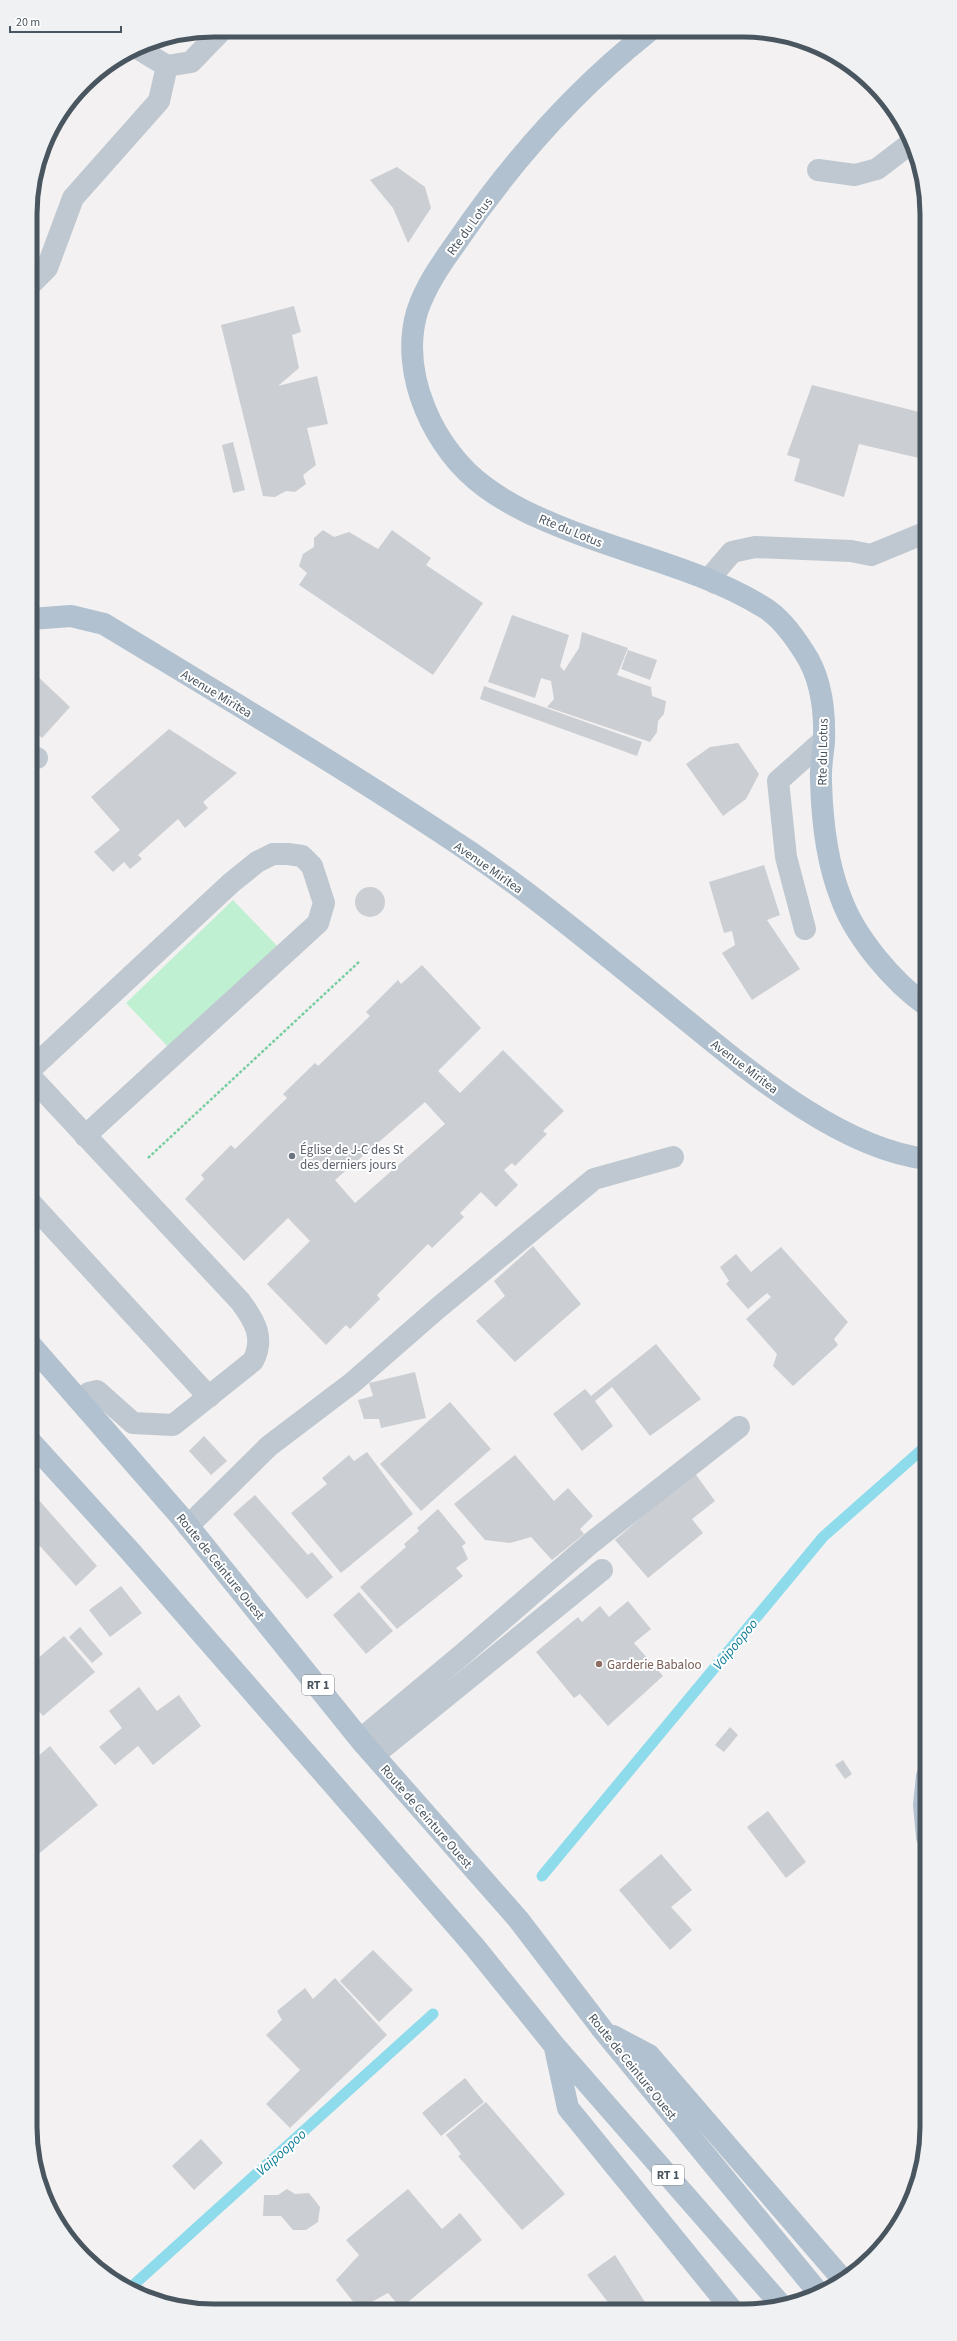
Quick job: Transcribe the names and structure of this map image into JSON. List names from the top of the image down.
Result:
{
  "streets": {
    "main road": [
      "Rte du Lotus",
      "Avenue Miritea",
      "Route de Ceinture Ouest",
      "RT 1"
    ]
  },
  "water": ["Vaipoopoo"],
  "places": ["Église de J-C des St des derniers jours", "Garderie Babaloo"],
  "scale_bar": "20 m"
}
